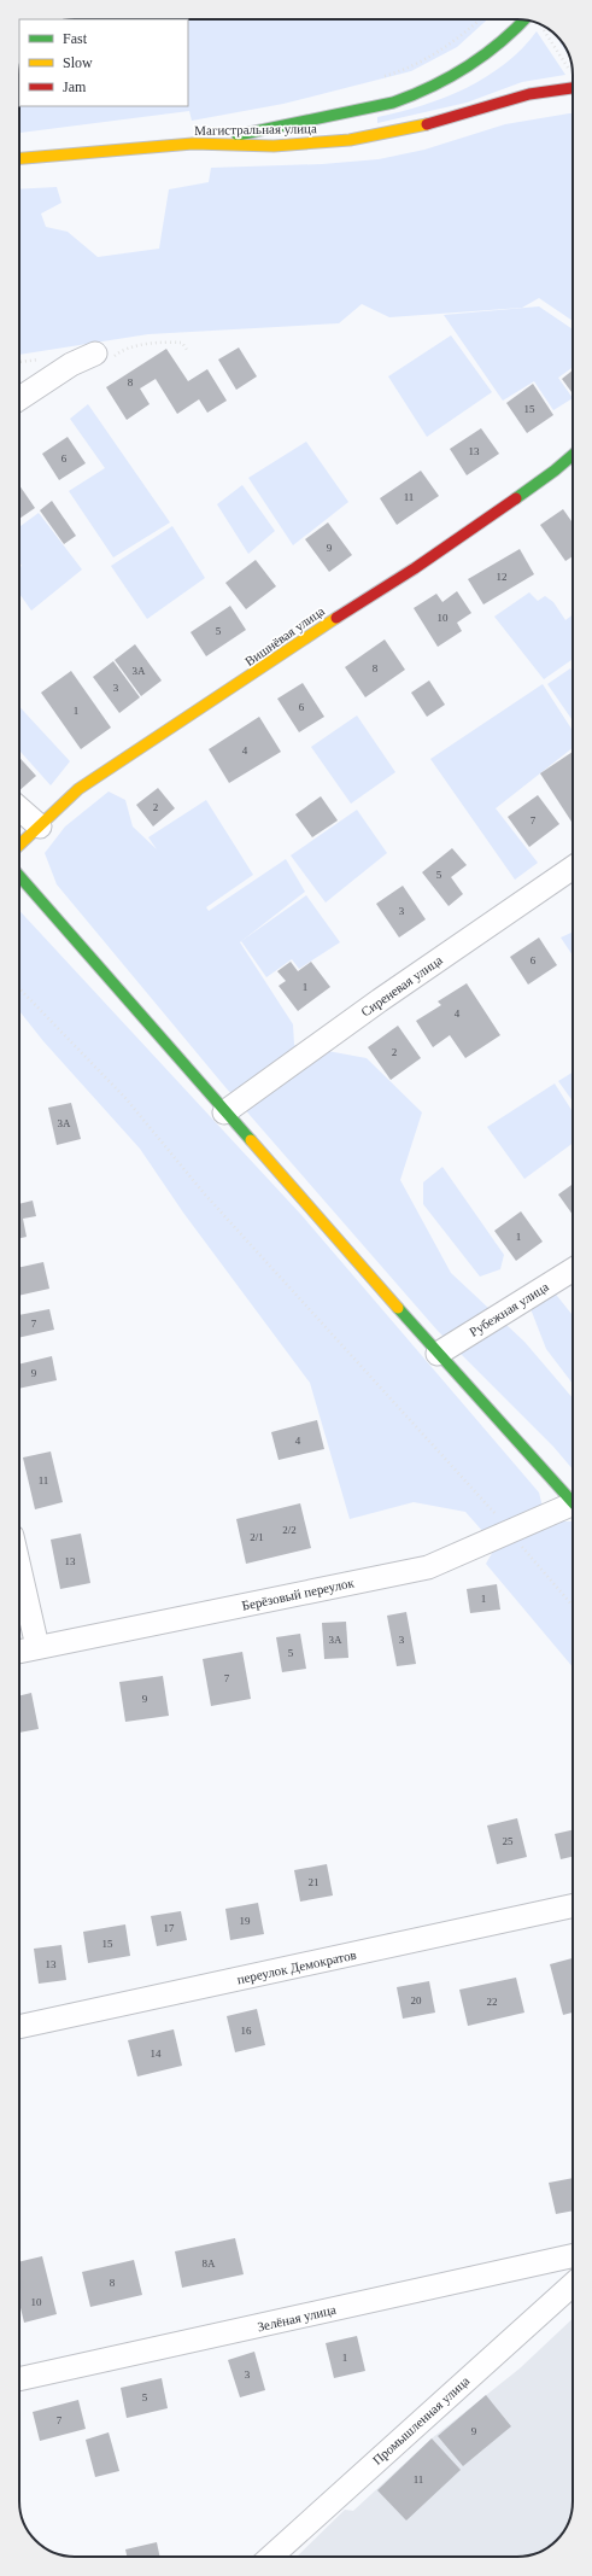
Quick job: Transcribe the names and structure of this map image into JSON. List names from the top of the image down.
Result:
{
  "streets": {
    "street": [
      "Магистральная улица",
      "Вишнёвая улица",
      "Сиреневая улица",
      "Рубежная улица",
      "Берёзовый переулок",
      "переулок Демократов",
      "Зелёная улица",
      "Промышленная улица"
    ]
  },
  "house_numbers": [
    "8",
    "15",
    "13",
    "6",
    "11",
    "9",
    "12",
    "10",
    "5",
    "8",
    "3А",
    "3",
    "6",
    "1",
    "4",
    "2",
    "7",
    "5",
    "3",
    "6",
    "1",
    "4",
    "2",
    "3А",
    "1",
    "7",
    "9",
    "4",
    "11",
    "2/2",
    "2/1",
    "13",
    "1",
    "3А",
    "3",
    "5",
    "7",
    "9",
    "25",
    "21",
    "19",
    "17",
    "15",
    "13",
    "20",
    "22",
    "16",
    "14",
    "8А",
    "8",
    "10",
    "1",
    "3",
    "5",
    "7",
    "9",
    "11"
  ],
  "legend": ["Fast", "Slow", "Jam"]
}
